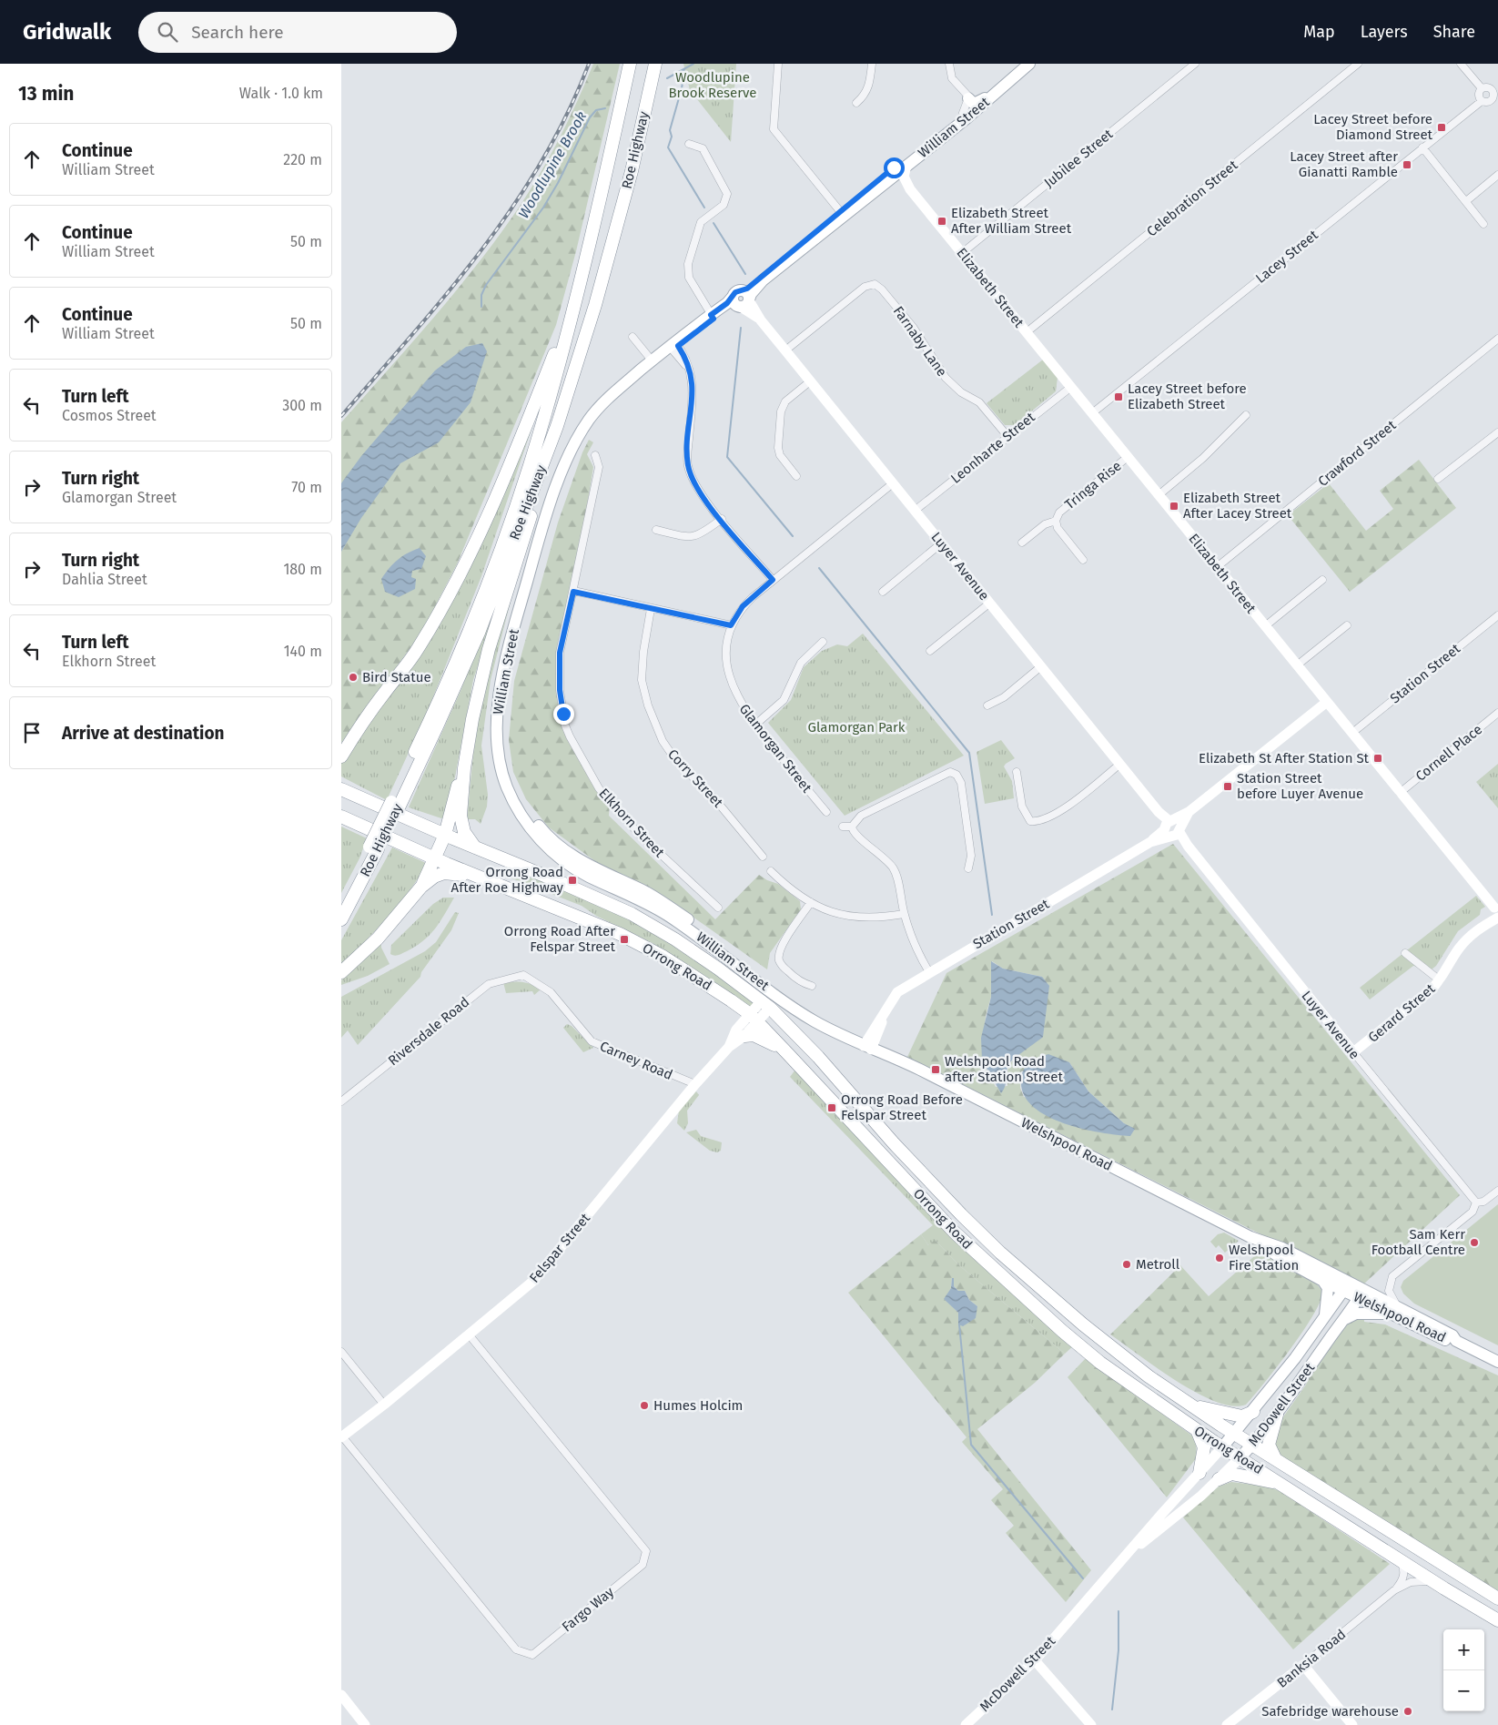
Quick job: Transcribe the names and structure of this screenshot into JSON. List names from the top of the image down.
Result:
{
  "streets": {
    "highway": ["Roe Highway", "Orrong Road"],
    "main road": ["William Street", "Welshpool Road", "McDowell Street"],
    "street": [
      "Jubilee Street",
      "Celebration Street",
      "Lacey Street",
      "Elizabeth Street",
      "Farnaby Lane",
      "Leonharte Street",
      "Crawford Street",
      "Tringa Rise",
      "Luyer Avenue",
      "Station Street",
      "Glamorgan Street",
      "Cornell Place",
      "Corry Street",
      "Elkhorn Street",
      "Gerard Street",
      "Riversdale Road",
      "Carney Road",
      "Felspar Street",
      "Fargo Way",
      "Banksia Road"
    ]
  },
  "crossings": [
    ["William Street", "Elizabeth Street"],
    ["William Street", "Luyer Avenue"],
    ["William Street", "Station Street"],
    ["William Street", "Welshpool Road"],
    ["Roe Highway", "Orrong Road"],
    ["Jubilee Street", "Elizabeth Street"],
    ["Celebration Street", "Elizabeth Street"],
    ["Lacey Street", "Elizabeth Street"],
    ["Elizabeth Street", "Leonharte Street"],
    ["Elizabeth Street", "Crawford Street"],
    ["Elizabeth Street", "Tringa Rise"],
    ["Elizabeth Street", "Station Street"],
    ["Elizabeth Street", "Cornell Place"],
    ["Elizabeth Street", "Gerard Street"],
    ["Farnaby Lane", "Leonharte Street"],
    ["Farnaby Lane", "Luyer Avenue"],
    ["Leonharte Street", "Luyer Avenue"],
    ["Luyer Avenue", "Station Street"],
    ["Luyer Avenue", "Glamorgan Street"],
    ["Luyer Avenue", "Gerard Street"],
    ["Station Street", "Welshpool Road"],
    ["Orrong Road", "Felspar Street"],
    ["Orrong Road", "McDowell Street"],
    ["Orrong Road", "Banksia Road"],
    ["Riversdale Road", "Carney Road"],
    ["Carney Road", "Felspar Street"],
    ["Welshpool Road", "McDowell Street"],
    ["Felspar Street", "Fargo Way"]
  ],
  "water": ["Woodlupine Brook"],
  "parks": ["Woodlupine Brook Reserve", "Glamorgan Park"],
  "places": {
    "transit": [
      "Lacey Street before Diamond Street",
      "Lacey Street after Gianatti Ramble",
      "Elizabeth Street After William Street",
      "Lacey Street before Elizabeth Street",
      "Elizabeth Street After Lacey Street",
      "Elizabeth St After Station St",
      "Station Street before Luyer Avenue",
      "Orrong Road After Roe Highway",
      "Orrong Road After Felspar Street",
      "Welshpool Road after Station Street",
      "Orrong Road Before Felspar Street"
    ],
    "other": [
      "Bird Statue",
      "Sam Kerr Football Centre",
      "Welshpool Fire Station",
      "Metroll",
      "Humes Holcim",
      "Safebridge warehouse"
    ]
  },
  "page": {
    "header": "Gridwalk",
    "search": "Search here",
    "nav": ["Map", "Layers", "Share"],
    "heading": ["13 min", "Walk · 1.0 km"],
    "list": [
      ["Continue", "William Street", "220 m"],
      ["Continue", "William Street", "50 m"],
      ["Continue", "William Street", "50 m"],
      ["Turn left", "Cosmos Street", "300 m"],
      ["Turn right", "Glamorgan Street", "70 m"],
      ["Turn right", "Dahlia Street", "180 m"],
      ["Turn left", "Elkhorn Street", "140 m"],
      "Arrive at destination"
    ],
    "map_buttons": ["+", "−"]
  }
}
